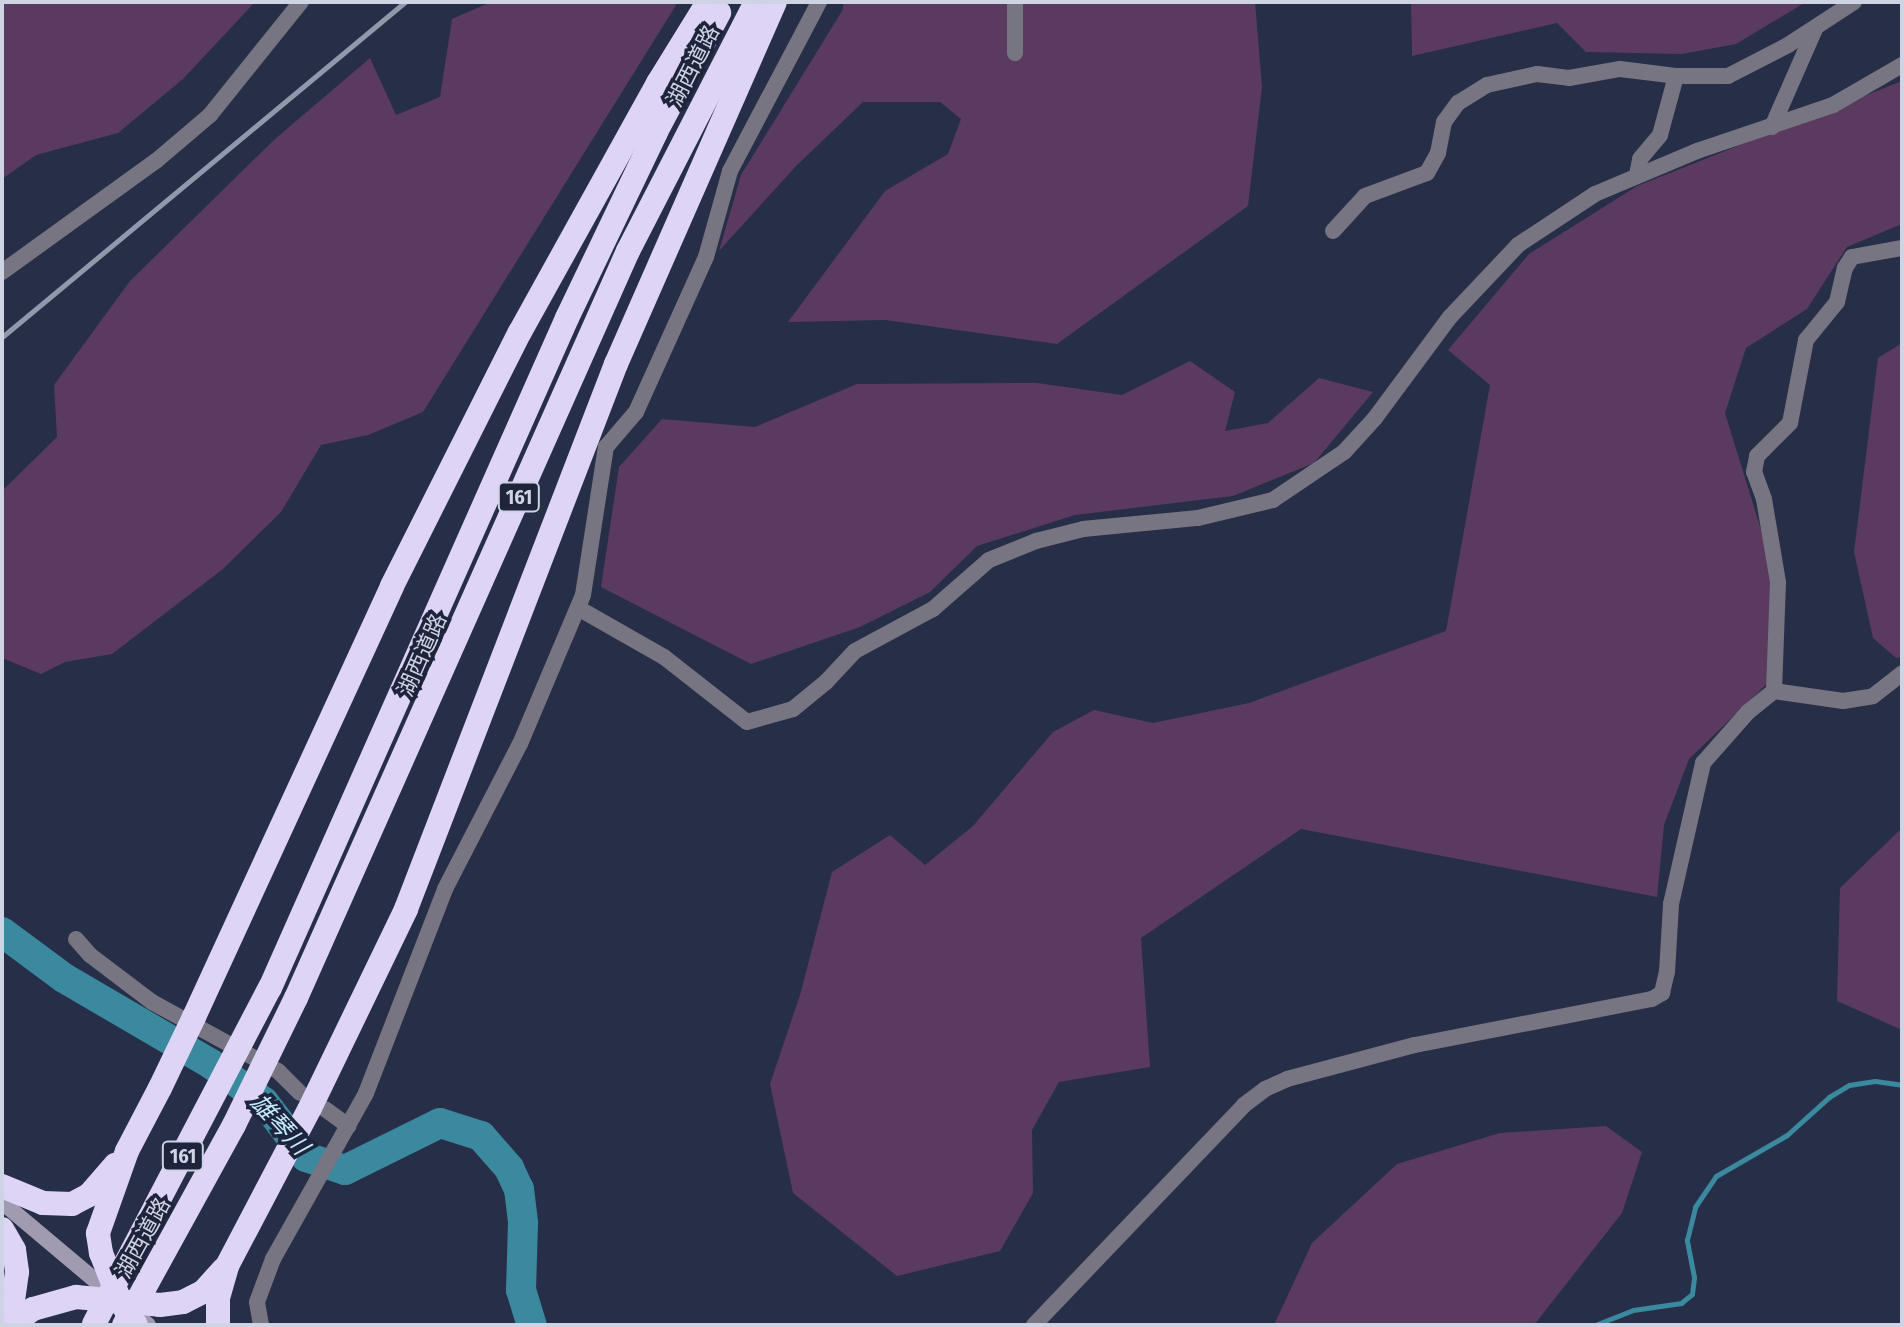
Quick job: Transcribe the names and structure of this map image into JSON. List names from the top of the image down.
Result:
{
  "streets": {
    "highway": ["湖西道路", "161"]
  },
  "water": ["雄琴川"]
}
